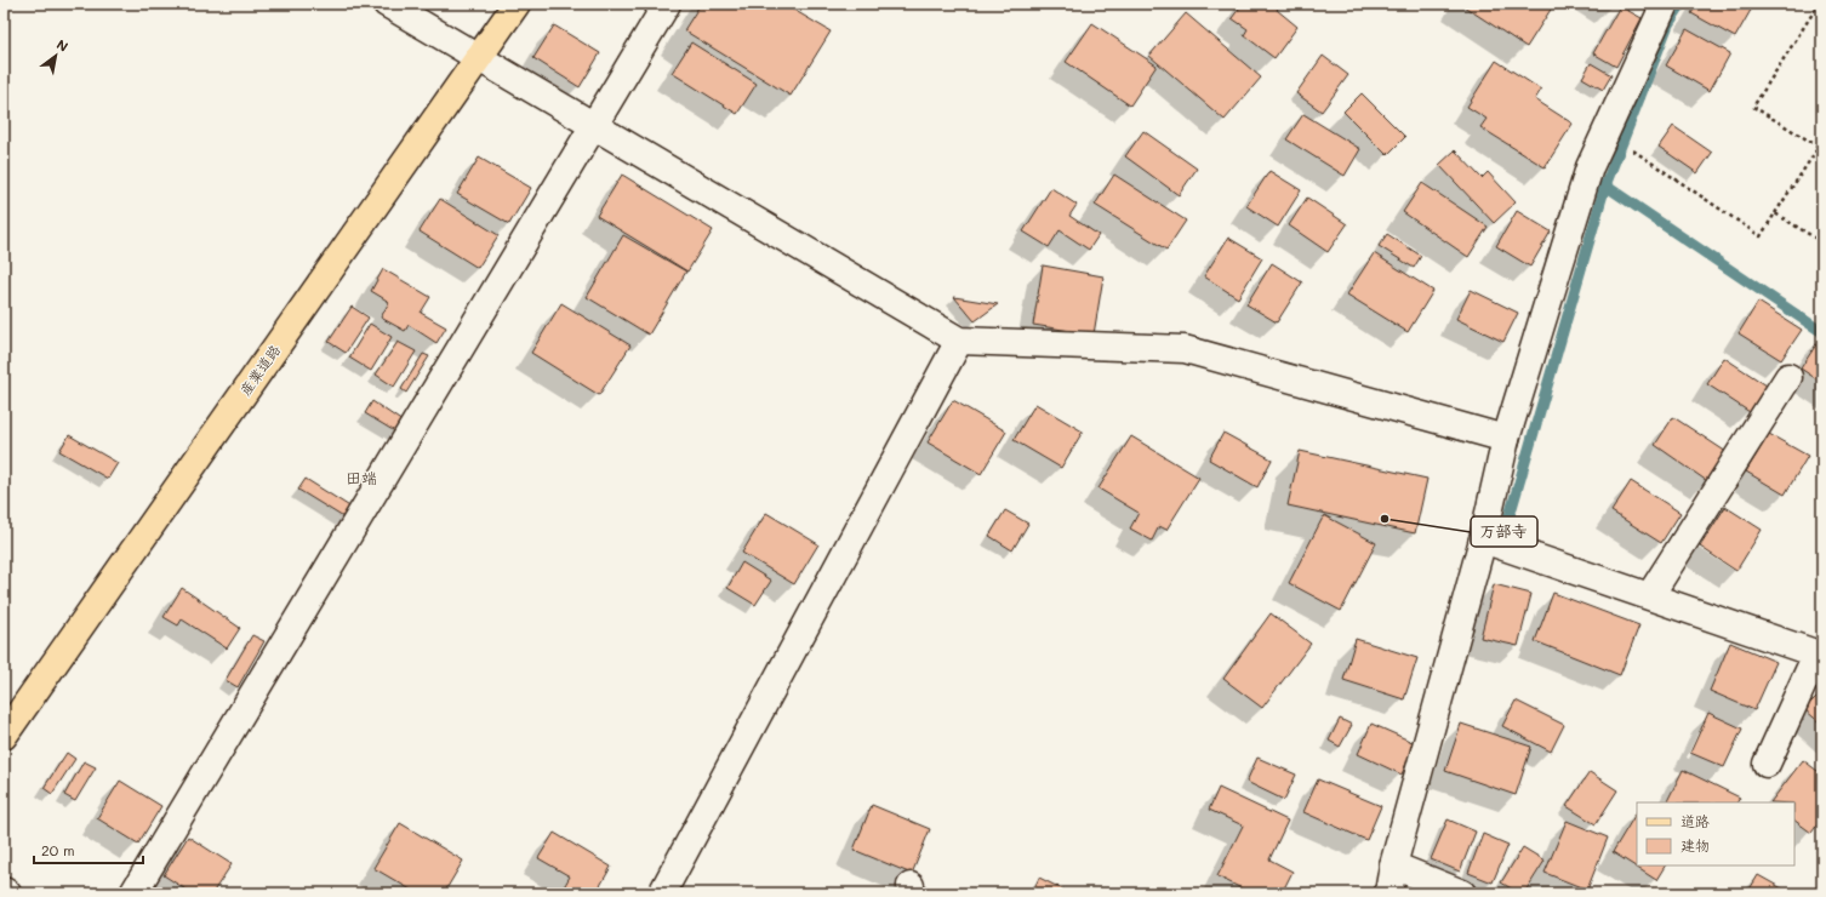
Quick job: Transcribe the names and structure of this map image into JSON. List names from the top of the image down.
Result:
{
  "streets": {
    "main road": ["産業道路"]
  },
  "districts": ["田端"],
  "places": ["万部寺"],
  "legend": ["道路", "建物"],
  "scale_bar": "20 m",
  "north": "top right"
}
